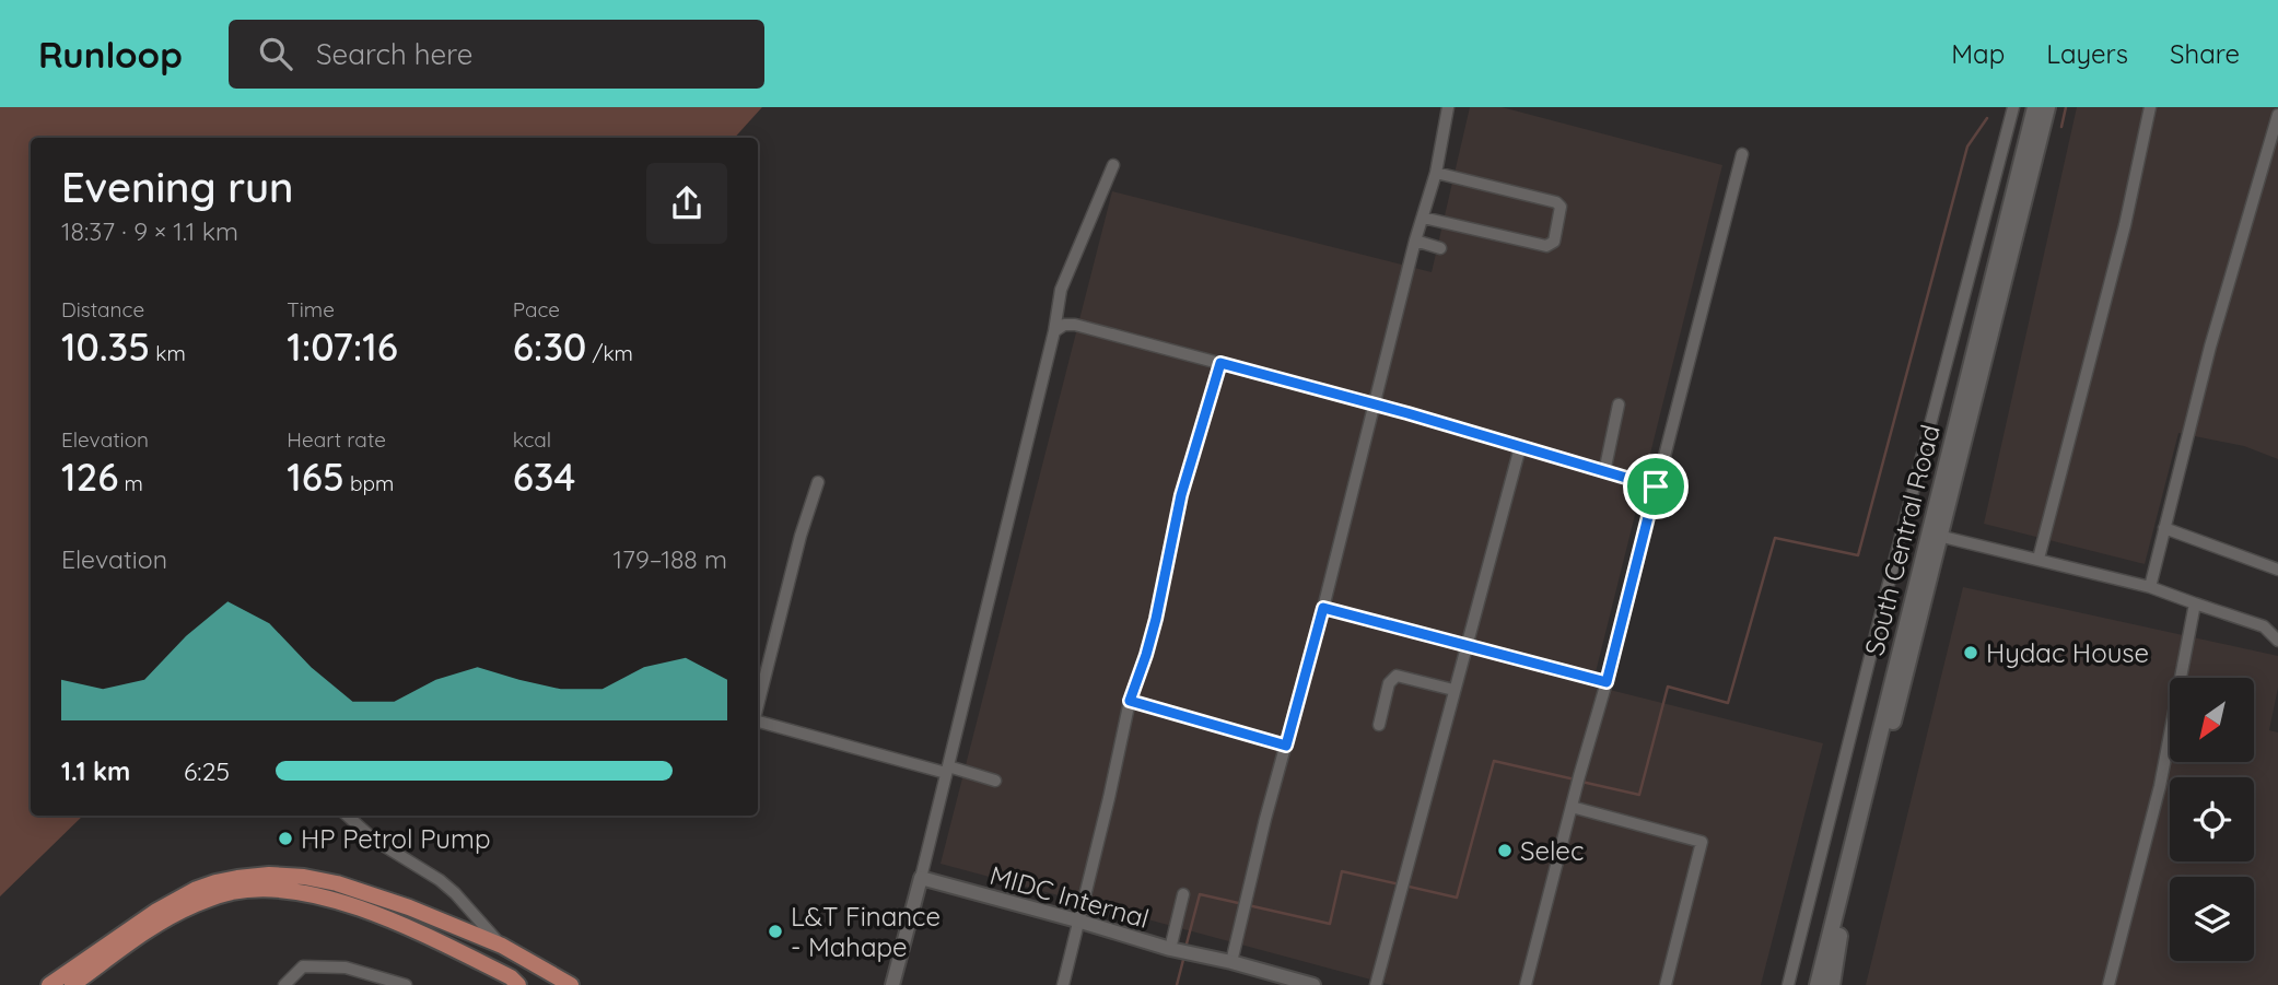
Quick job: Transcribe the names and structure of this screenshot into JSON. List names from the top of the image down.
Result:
{
  "streets": {
    "main road": ["South Central Road"],
    "street": ["MIDC Internal"]
  },
  "places": [
    "Hydac House",
    "HP Petrol Pump",
    "Selec",
    "L&T Finance - Mahape"
  ],
  "north": "bottom left",
  "page": {
    "header": "Runloop",
    "search": "Search here",
    "nav": ["Map", "Layers", "Share"],
    "heading": ["Evening run", "18:37 · 9 × 1.1 km"],
    "stats": [
      ["Distance", "10.35 km"],
      ["Time", "1:07:16"],
      ["Pace", "6:30 /km"],
      ["Elevation", "126 m"],
      ["Heart rate", "165 bpm"],
      ["kcal", "634"]
    ],
    "chart": ["Elevation", "179–188 m"],
    "list": [
      {
        "name": "1.1 km",
        "note": "6:25"
      }
    ]
  }
}
